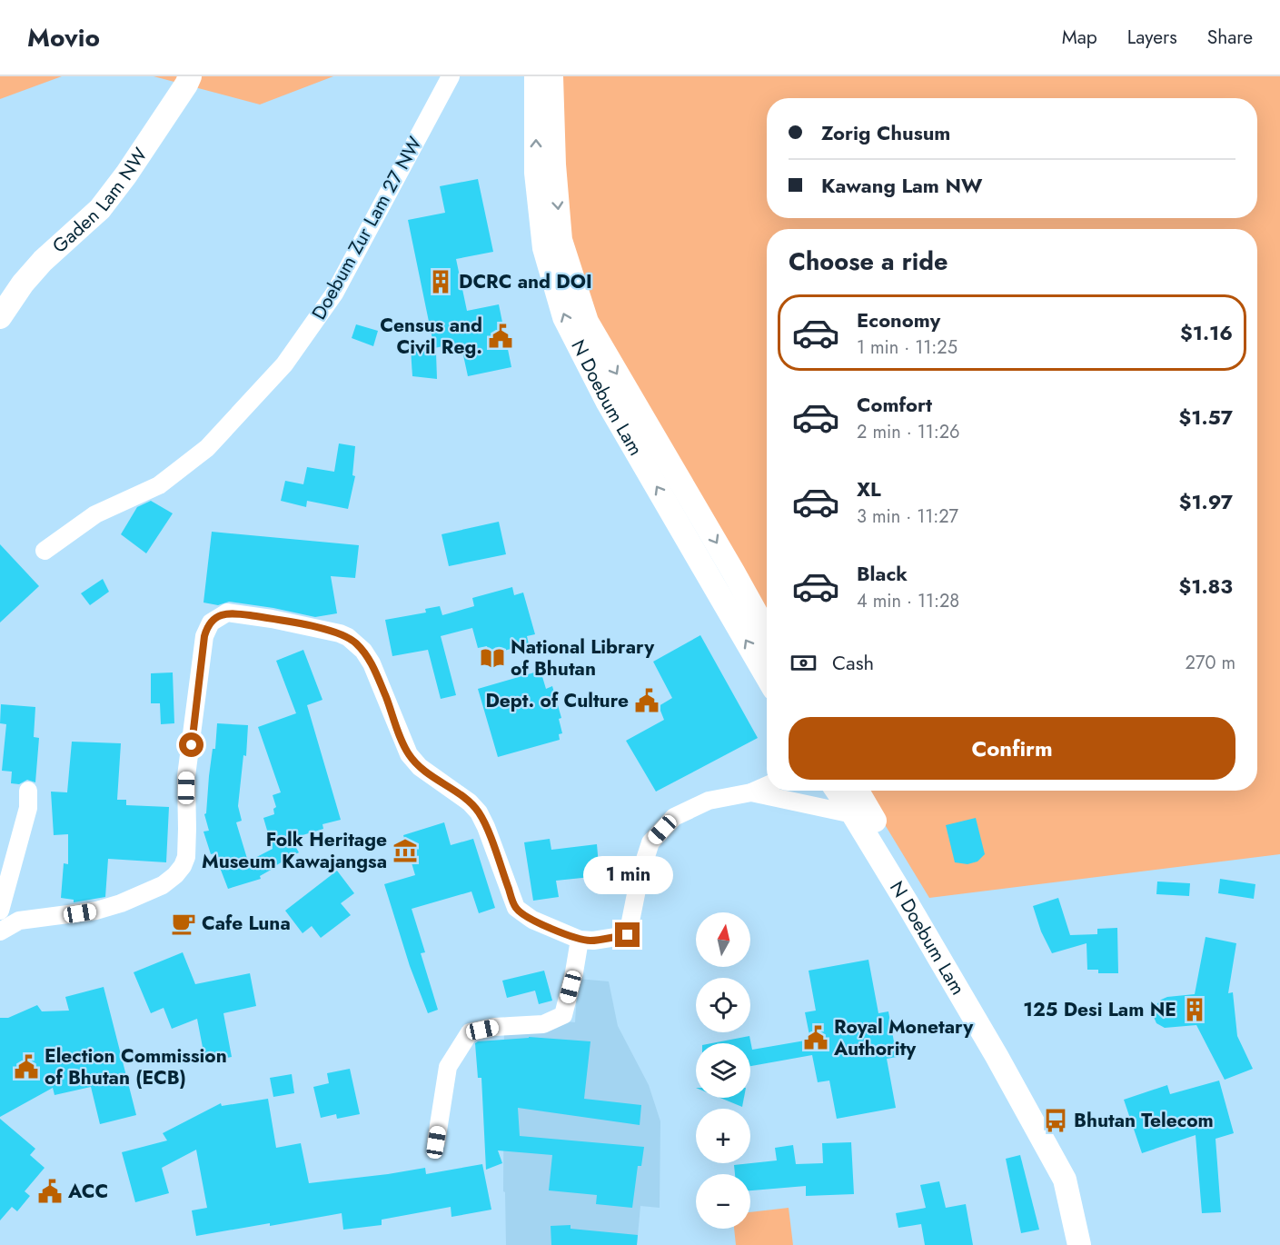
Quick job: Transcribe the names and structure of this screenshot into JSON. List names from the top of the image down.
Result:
{
  "streets": {
    "main road": ["Gaden Lam NW", "N Doebum Lam"],
    "street": ["Doebum Zur Lam 27 NW"]
  },
  "places": {
    "building": ["DCRC and DOI", "125 Desi Lam NE"],
    "public building": [
      "Census and Civil Reg.",
      "Dept. of Culture",
      "Royal Monetary Authority",
      "Election Commission of Bhutan (ECB)",
      "ACC"
    ],
    "library": ["National Library of Bhutan"],
    "museum": ["Folk Heritage Museum Kawajangsa"],
    "cafe": ["Cafe Luna"],
    "bus stop": ["Bhutan Telecom"]
  },
  "north": "top",
  "page": {
    "header": "Movio",
    "nav": ["Map", "Layers", "Share"],
    "banner": ["Zorig Chusum", "Kawang Lam NW"],
    "heading": "Choose a ride",
    "list": [
      {
        "name": "Economy",
        "note": "1 min · 11:25",
        "value": "$1.16"
      },
      {
        "name": "Comfort",
        "note": "2 min · 11:26",
        "value": "$1.57"
      },
      {
        "name": "XL",
        "note": "3 min · 11:27",
        "value": "$1.97"
      },
      {
        "name": "Black",
        "note": "4 min · 11:28",
        "value": "$1.83"
      }
    ],
    "pay": ["Cash", "270 m"],
    "buttons": "Confirm",
    "bubble": "1 min",
    "map_buttons": ["+", "−"]
  }
}
